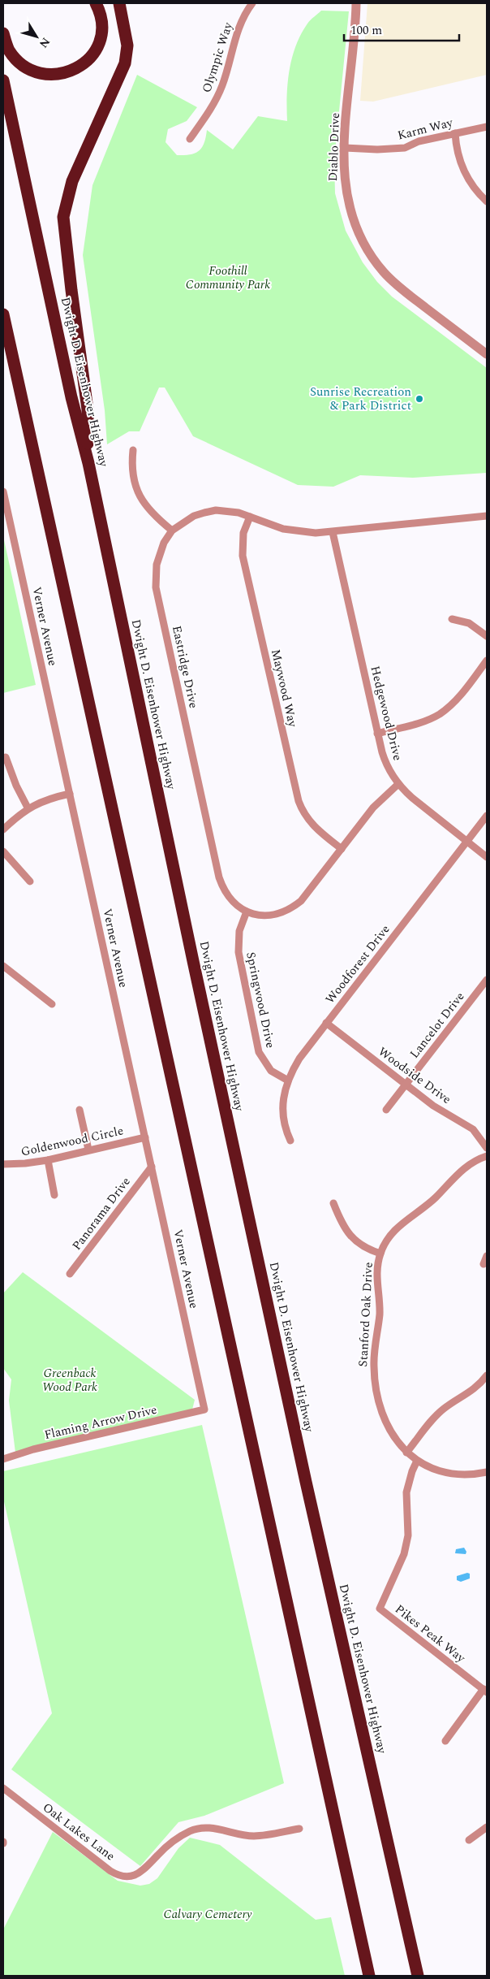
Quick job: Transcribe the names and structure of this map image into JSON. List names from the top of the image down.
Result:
{
  "streets": {
    "highway": ["Dwight D. Eisenhower Highway"],
    "street": [
      "Olympic Way",
      "Karm Way",
      "Diablo Drive",
      "Verner Avenue",
      "Eastridge Drive",
      "Maywood Way",
      "Hedgewood Drive",
      "Woodforest Drive",
      "Springwood Drive",
      "Lancelot Drive",
      "Woodside Drive",
      "Goldenwood Circle",
      "Panorama Drive",
      "Stanford Oak Drive",
      "Flaming Arrow Drive",
      "Pikes Peak Way",
      "Oak Lakes Lane"
    ]
  },
  "crossings": [
    ["Karm Way", "Diablo Drive"],
    ["Verner Avenue", "Goldenwood Circle"],
    ["Verner Avenue", "Panorama Drive"],
    ["Verner Avenue", "Flaming Arrow Drive"],
    ["Eastridge Drive", "Maywood Way"],
    ["Eastridge Drive", "Hedgewood Drive"],
    ["Eastridge Drive", "Springwood Drive"],
    ["Hedgewood Drive", "Woodforest Drive"],
    ["Woodforest Drive", "Springwood Drive"],
    ["Woodforest Drive", "Woodside Drive"],
    ["Lancelot Drive", "Woodside Drive"],
    ["Stanford Oak Drive", "Pikes Peak Way"]
  ],
  "parks": ["Foothill Community Park", "Greenback Wood Park", "Calvary Cemetery"],
  "places": ["Sunrise Recreation & Park District"],
  "scale_bar": "100 m",
  "north": "bottom right"
}
